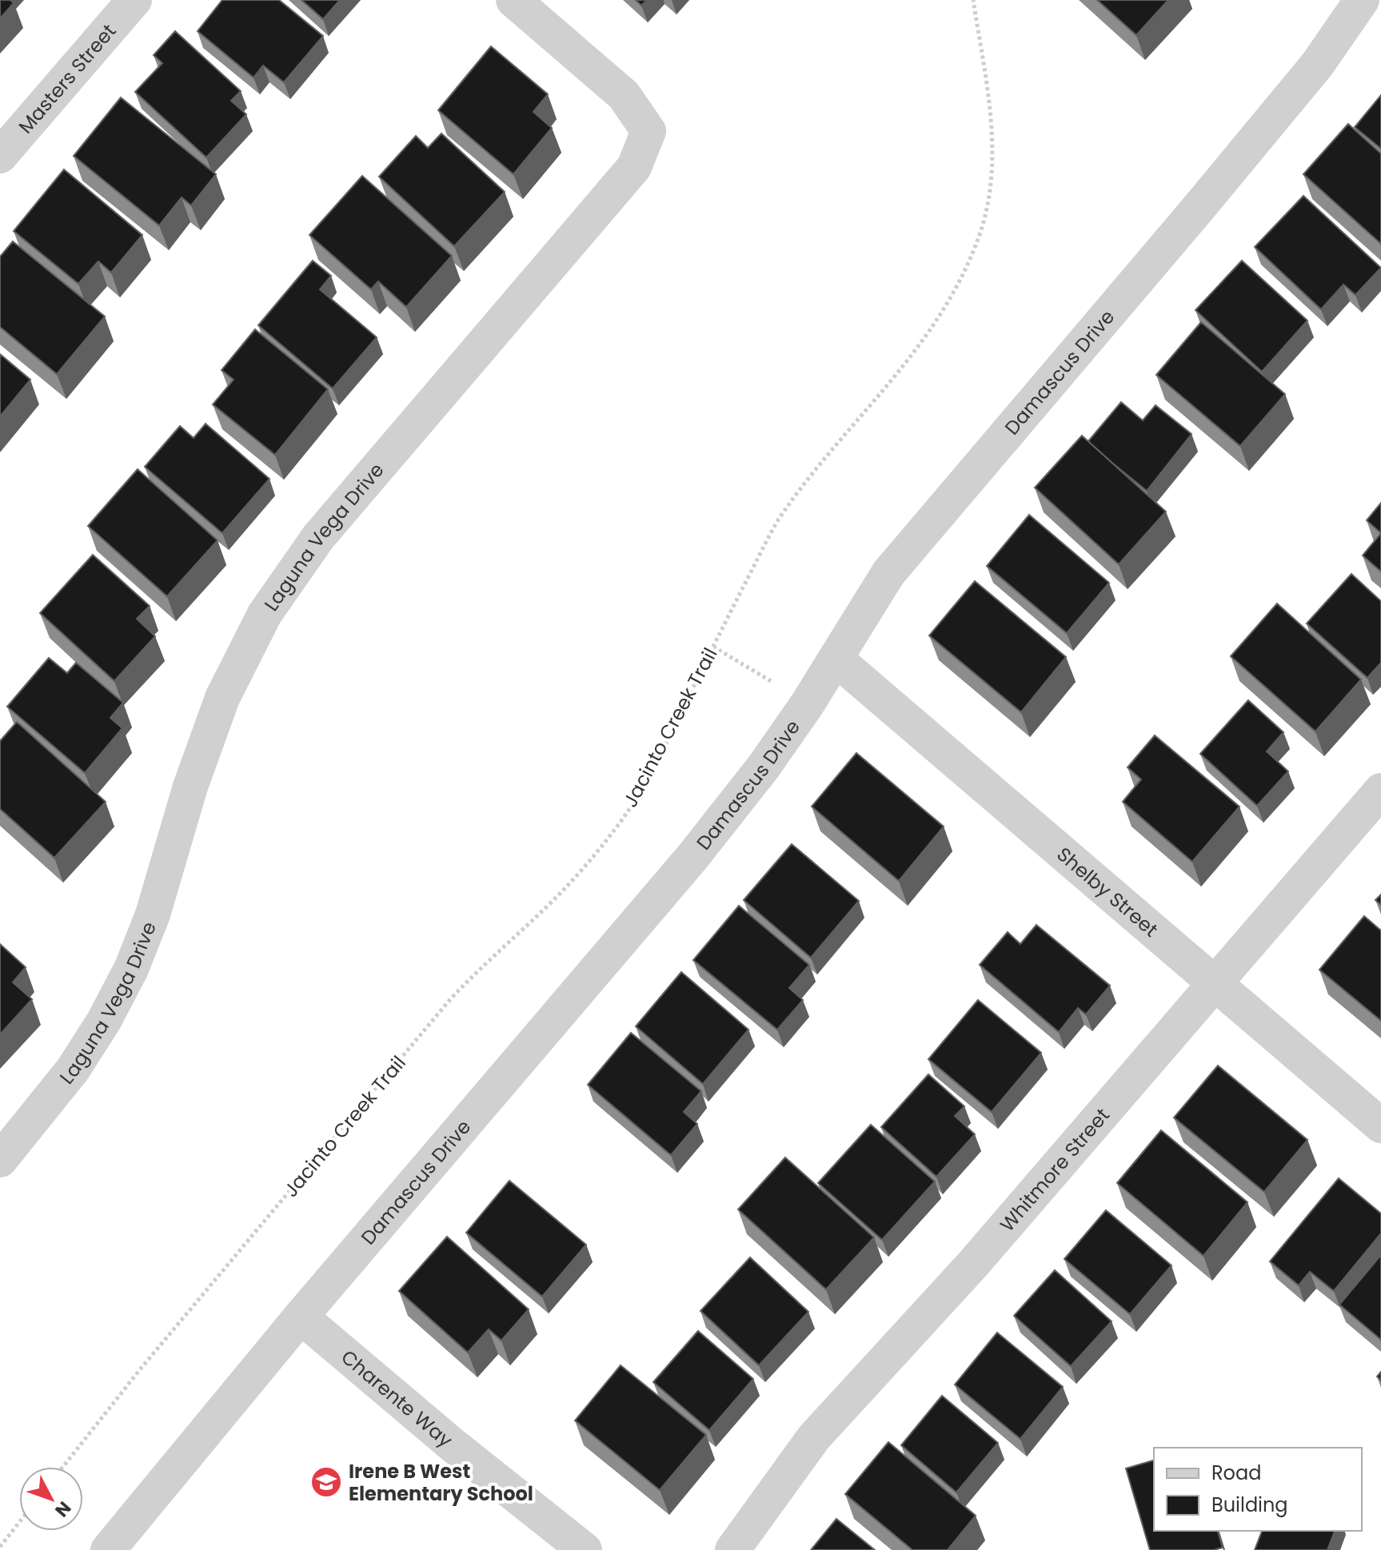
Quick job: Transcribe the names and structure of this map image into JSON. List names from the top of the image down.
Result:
{
  "streets": {
    "street": [
      "Masters Street",
      "Damascus Drive",
      "Laguna Vega Drive",
      "Shelby Street",
      "Whitmore Street",
      "Charente Way"
    ],
    "path": ["Jacinto Creek Trail"]
  },
  "crossings": [
    ["Damascus Drive", "Shelby Street"],
    ["Damascus Drive", "Charente Way"],
    ["Shelby Street", "Whitmore Street"]
  ],
  "places": {
    "school or university": ["Irene B West Elementary School"]
  },
  "legend": ["Road", "Building"],
  "north": "bottom right"
}
